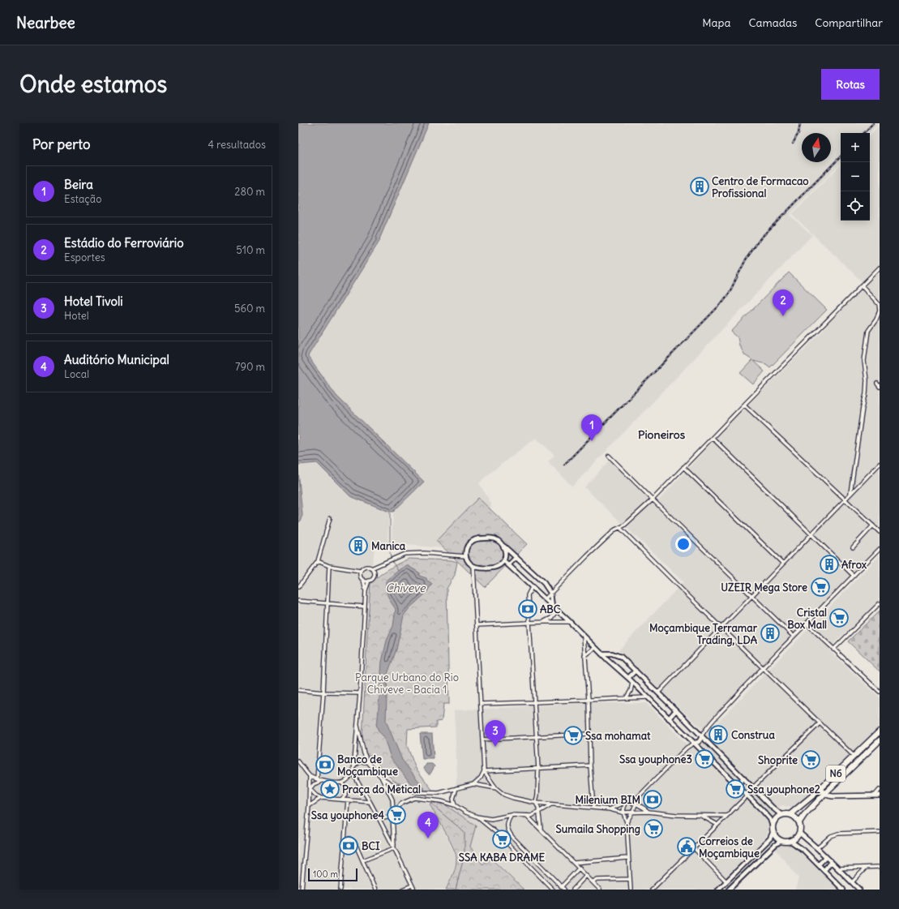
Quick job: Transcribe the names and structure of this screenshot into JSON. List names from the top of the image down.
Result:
{
  "streets": {
    "highway": ["N6"]
  },
  "districts": ["Pioneiros"],
  "water": ["Chiveve"],
  "parks": ["Parque Urbano do Rio Chiveve - Bacia 1"],
  "places": {
    "building": [
      "Centro de Formacao Profissional",
      "Manica",
      "Afrox",
      "Moçambique Terramar Trading, LDA",
      "Construa"
    ],
    "supermarket": [
      "UZEIR Mega Store",
      "Cristal Box Mall",
      "Ssa mohamat",
      "Ssa youphone3",
      "Shoprite",
      "Ssa youphone2",
      "Ssa youphone4",
      "Sumaila Shopping",
      "SSA KABA DRAME"
    ],
    "bank": [
      "ABC",
      "Banco de Moçambique",
      "Milenium BIM",
      "BCI"
    ],
    "place": ["Praça do Metical"],
    "public building": ["Correios de Moçambique"]
  },
  "scale_bar": "100 m",
  "north": "top",
  "page": {
    "header": "Nearbee",
    "nav": ["Mapa", "Camadas", "Compartilhar"],
    "buttons": "Rotas",
    "title": "Onde estamos",
    "heading": ["Por perto", "4 resultados"],
    "map_buttons": ["+", "−"],
    "list": [
      {
        "mark": "1",
        "name": "Beira",
        "note": "Estação",
        "value": "280 m"
      },
      {
        "mark": "2",
        "name": "Estádio do Ferroviário",
        "note": "Esportes",
        "value": "510 m"
      },
      {
        "mark": "3",
        "name": "Hotel Tivoli",
        "note": "Hotel",
        "value": "560 m"
      },
      {
        "mark": "4",
        "name": "Auditório Municipal",
        "note": "Local",
        "value": "790 m"
      }
    ],
    "pins": [
      "2",
      "1",
      "3",
      "4"
    ],
    "scale": "100 m"
  }
}
